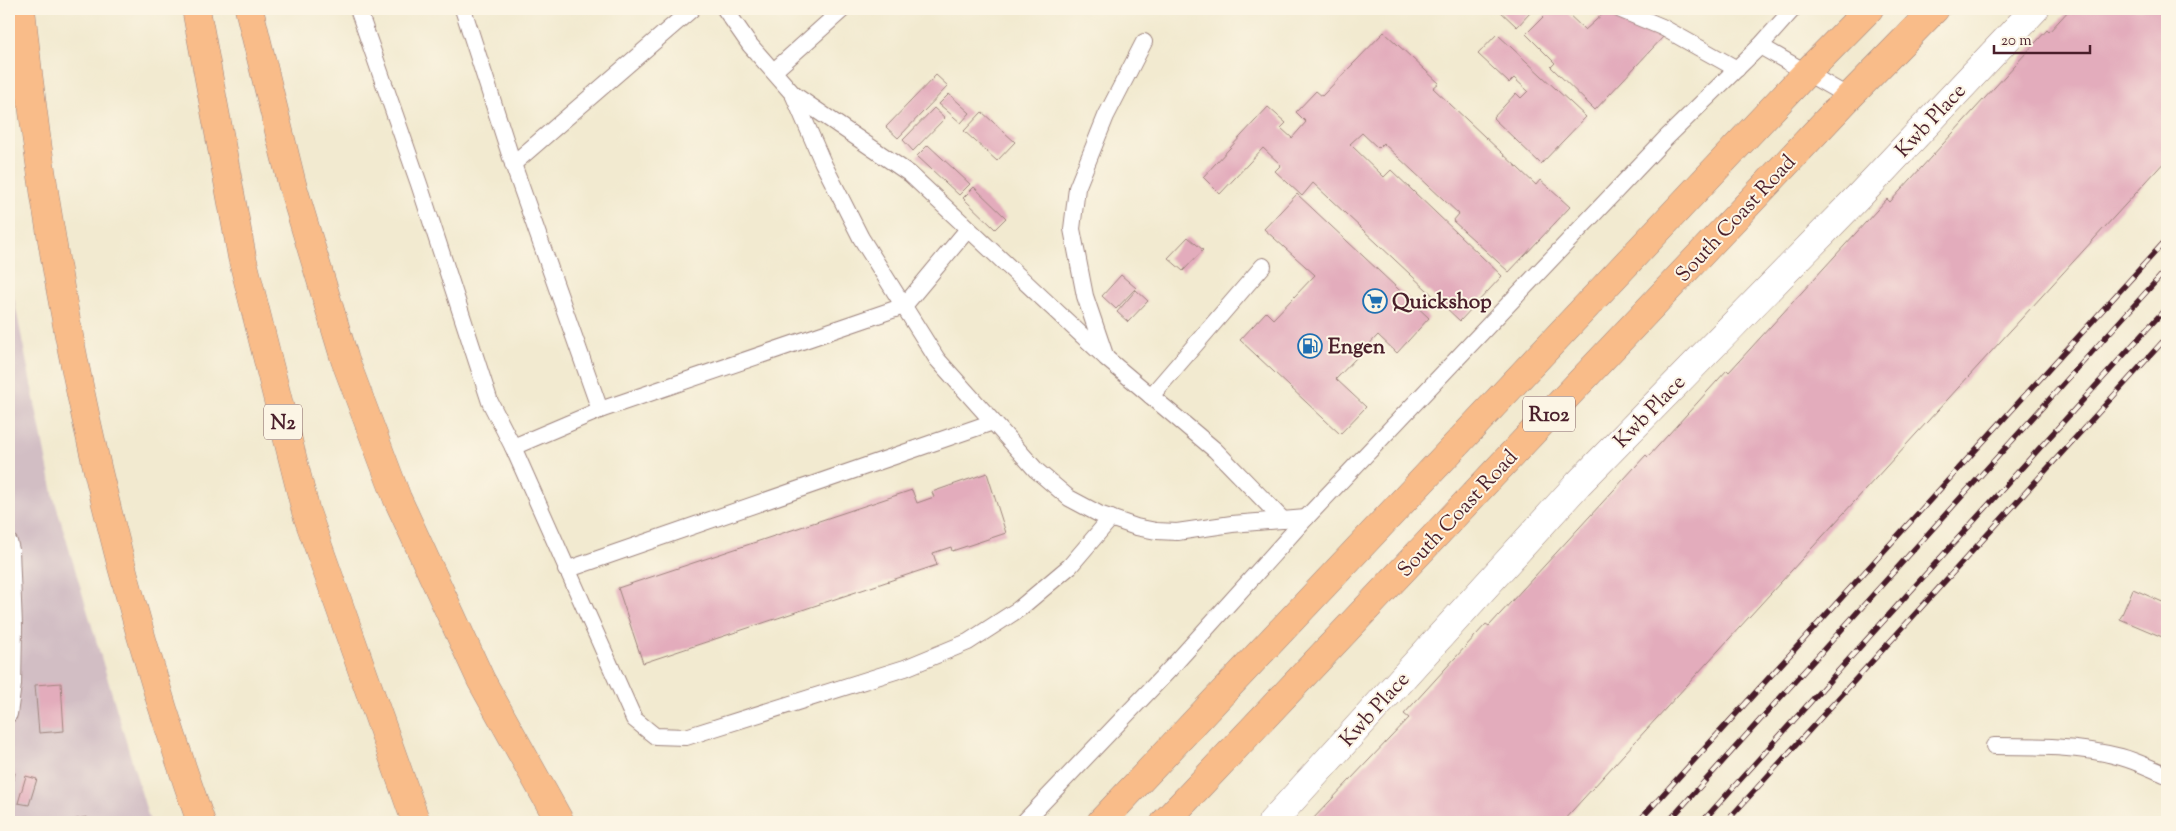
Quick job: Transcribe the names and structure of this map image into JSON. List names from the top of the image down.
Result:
{
  "streets": {
    "main road": ["South Coast Road", "R102", "N2"],
    "street": ["Kwb Place"]
  },
  "places": {
    "supermarket": ["Quickshop"],
    "fuel station": ["Engen"]
  },
  "scale_bar": "20 m"
}
